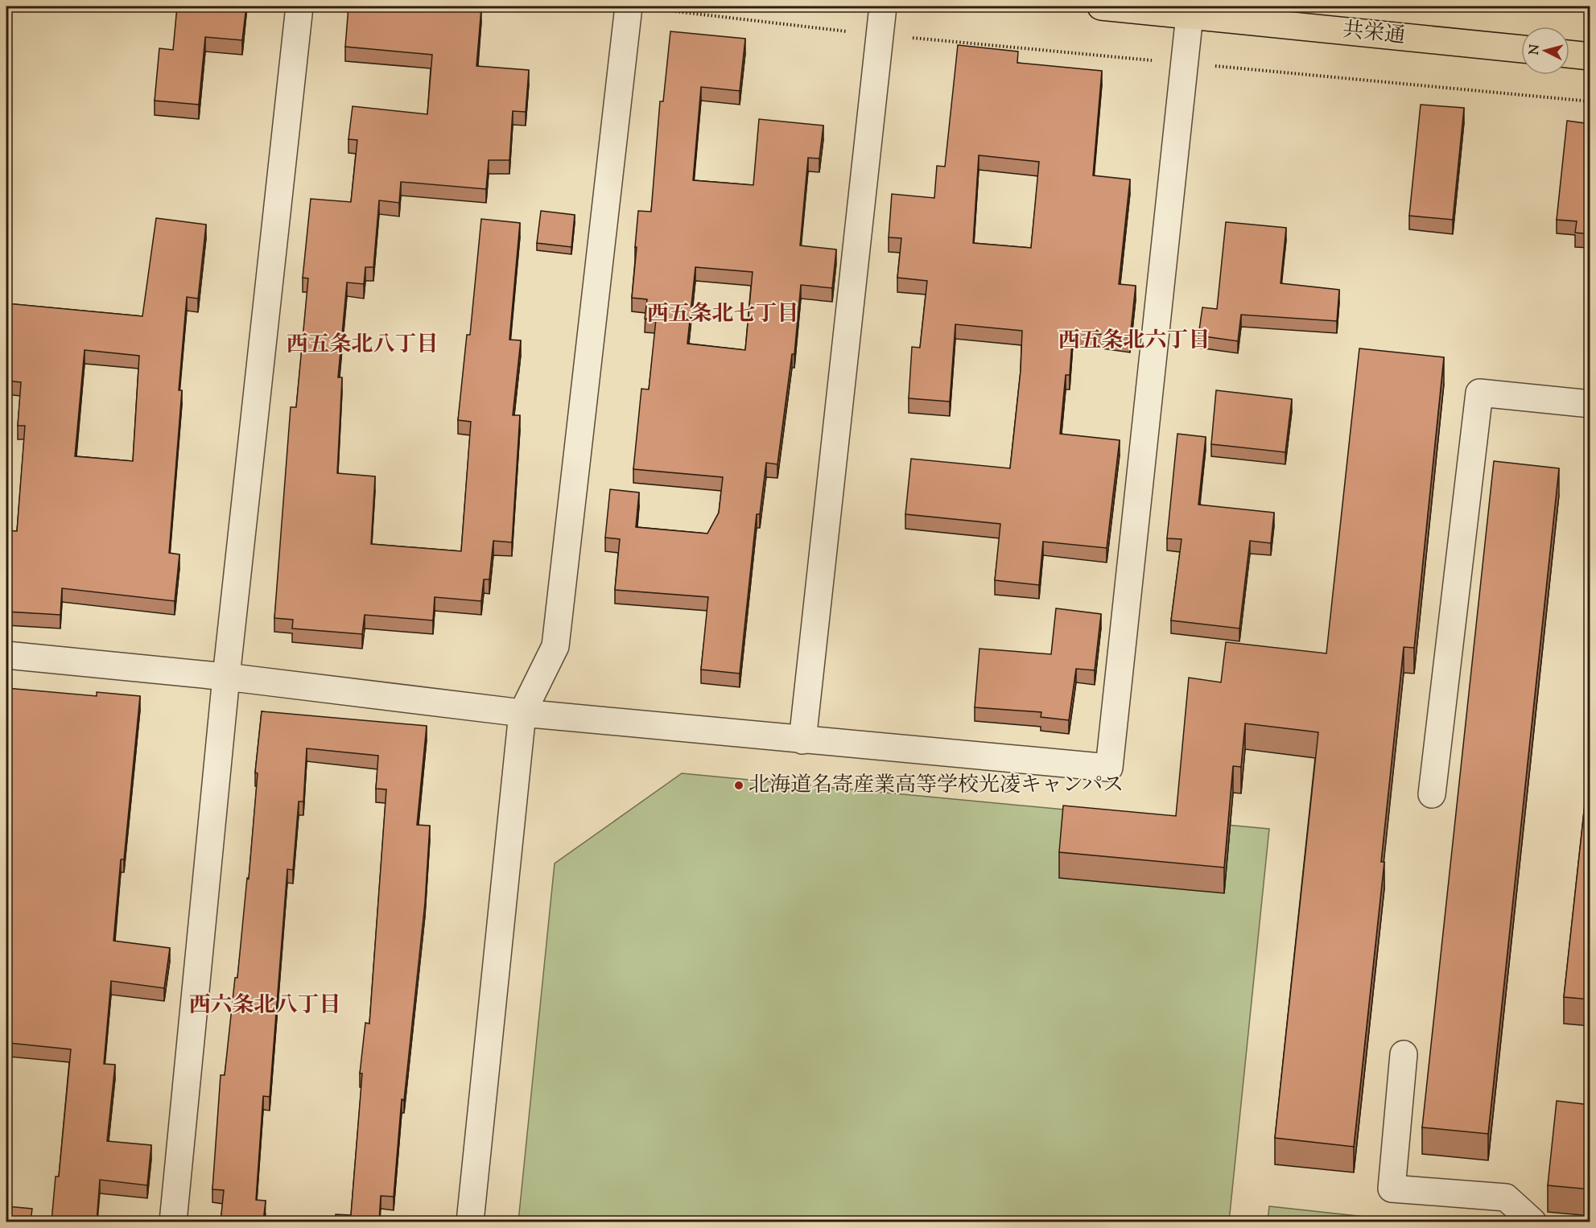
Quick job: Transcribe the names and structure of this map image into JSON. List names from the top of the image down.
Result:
{
  "streets": {
    "main road": ["共栄通"]
  },
  "districts": [
    "西五条北七丁目",
    "西五条北六丁目",
    "西五条北八丁目",
    "西六条北八丁目"
  ],
  "places": ["北海道名寄産業高等学校光凌キャンパス"],
  "north": "left"
}
